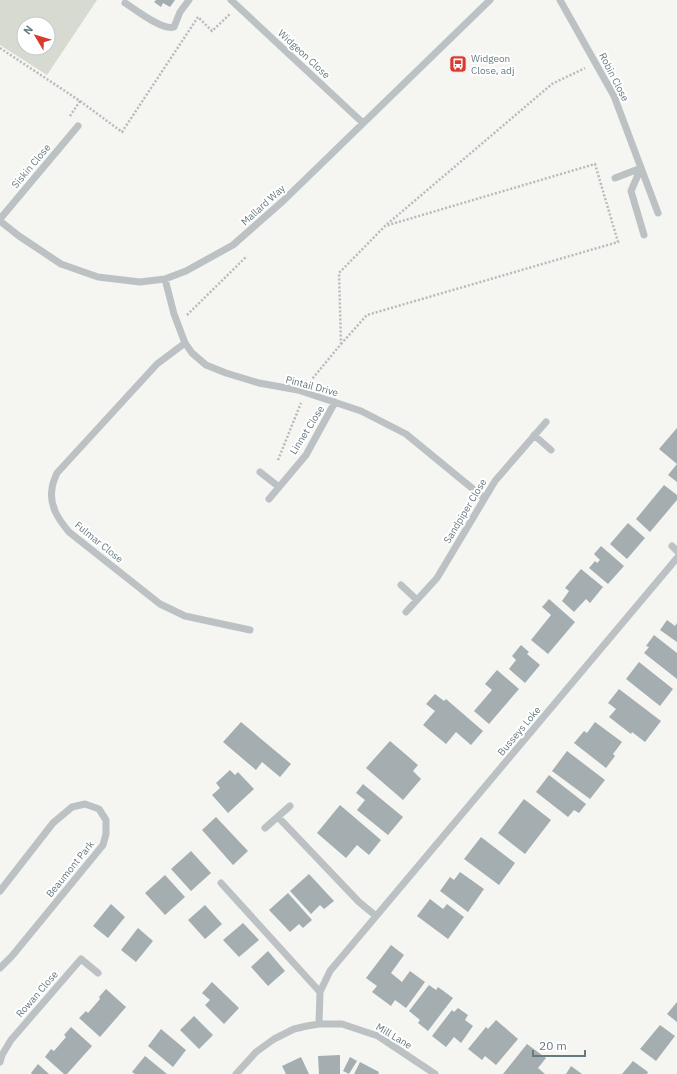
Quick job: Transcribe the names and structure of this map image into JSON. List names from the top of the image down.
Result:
{
  "streets": {
    "street": [
      "Widgeon Close",
      "Robin Close",
      "Siskin Close",
      "Mallard Way",
      "Pintail Drive",
      "Linnet Close",
      "Sandpiper Close",
      "Fulmar Close",
      "Busseys Loke",
      "Beaumont Park",
      "Rowan Close",
      "Mill Lane"
    ]
  },
  "crossings": [
    ["Widgeon Close", "Mallard Way"],
    ["Siskin Close", "Mallard Way"],
    ["Mallard Way", "Pintail Drive"],
    ["Pintail Drive", "Linnet Close"],
    ["Pintail Drive", "Sandpiper Close"],
    ["Pintail Drive", "Fulmar Close"],
    ["Busseys Loke", "Mill Lane"]
  ],
  "places": {
    "bus stop": ["Widgeon Close, adj"]
  },
  "scale_bar": "20 m",
  "north": "top left"
}
